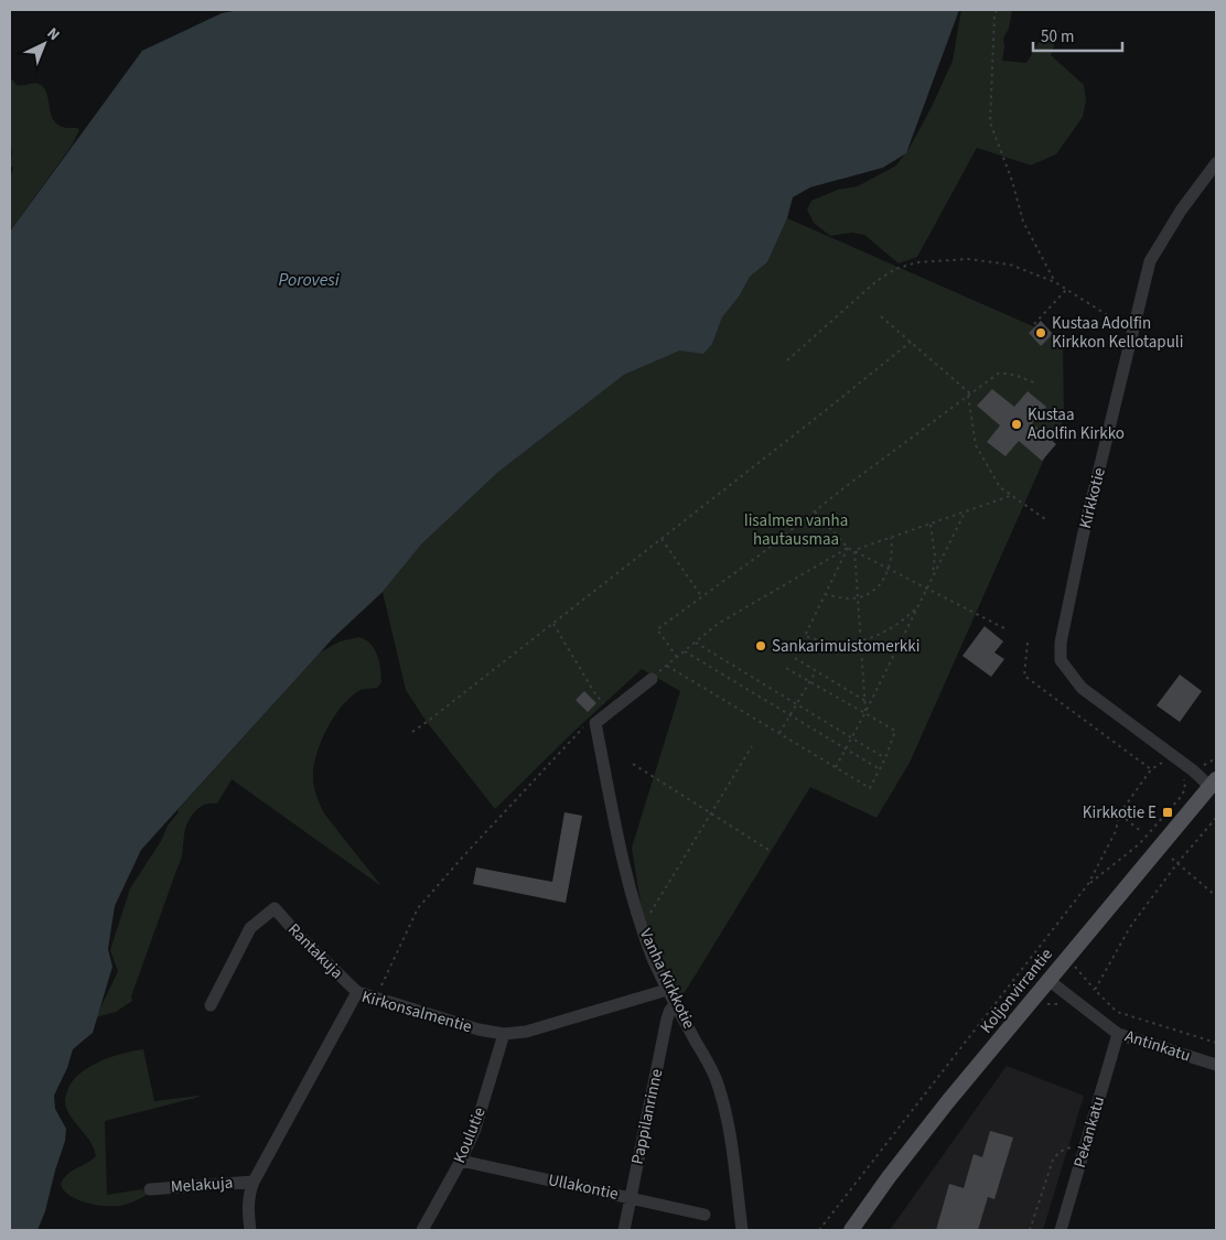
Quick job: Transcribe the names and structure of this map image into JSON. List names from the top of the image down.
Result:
{
  "streets": {
    "main road": ["Koljonvirrantie"],
    "street": [
      "Kirkkotie",
      "Rantakuja",
      "Vanha Kirkkotie",
      "Kirkonsalmentie",
      "Antinkatu",
      "Pappilanrinne",
      "Pekankatu",
      "Koulutie",
      "Melakuja",
      "Ullakontie"
    ]
  },
  "crossings": [
    ["Kirkkotie", "Koljonvirrantie"],
    ["Rantakuja", "Kirkonsalmentie"],
    ["Vanha Kirkkotie", "Kirkonsalmentie"],
    ["Vanha Kirkkotie", "Pappilanrinne"],
    ["Koljonvirrantie", "Antinkatu"],
    ["Kirkonsalmentie", "Koulutie"],
    ["Kirkonsalmentie", "Melakuja"],
    ["Antinkatu", "Pekankatu"],
    ["Pappilanrinne", "Ullakontie"],
    ["Koulutie", "Ullakontie"]
  ],
  "water": ["Porovesi"],
  "parks": ["Iisalmen vanha hautausmaa"],
  "places": {
    "other": ["Kustaa Adolfin Kirkkon Kellotapuli", "Kustaa Adolfin Kirkko", "Sankarimuistomerkki"],
    "transit": ["Kirkkotie E"]
  },
  "scale_bar": "50 m",
  "north": "top right"
}
